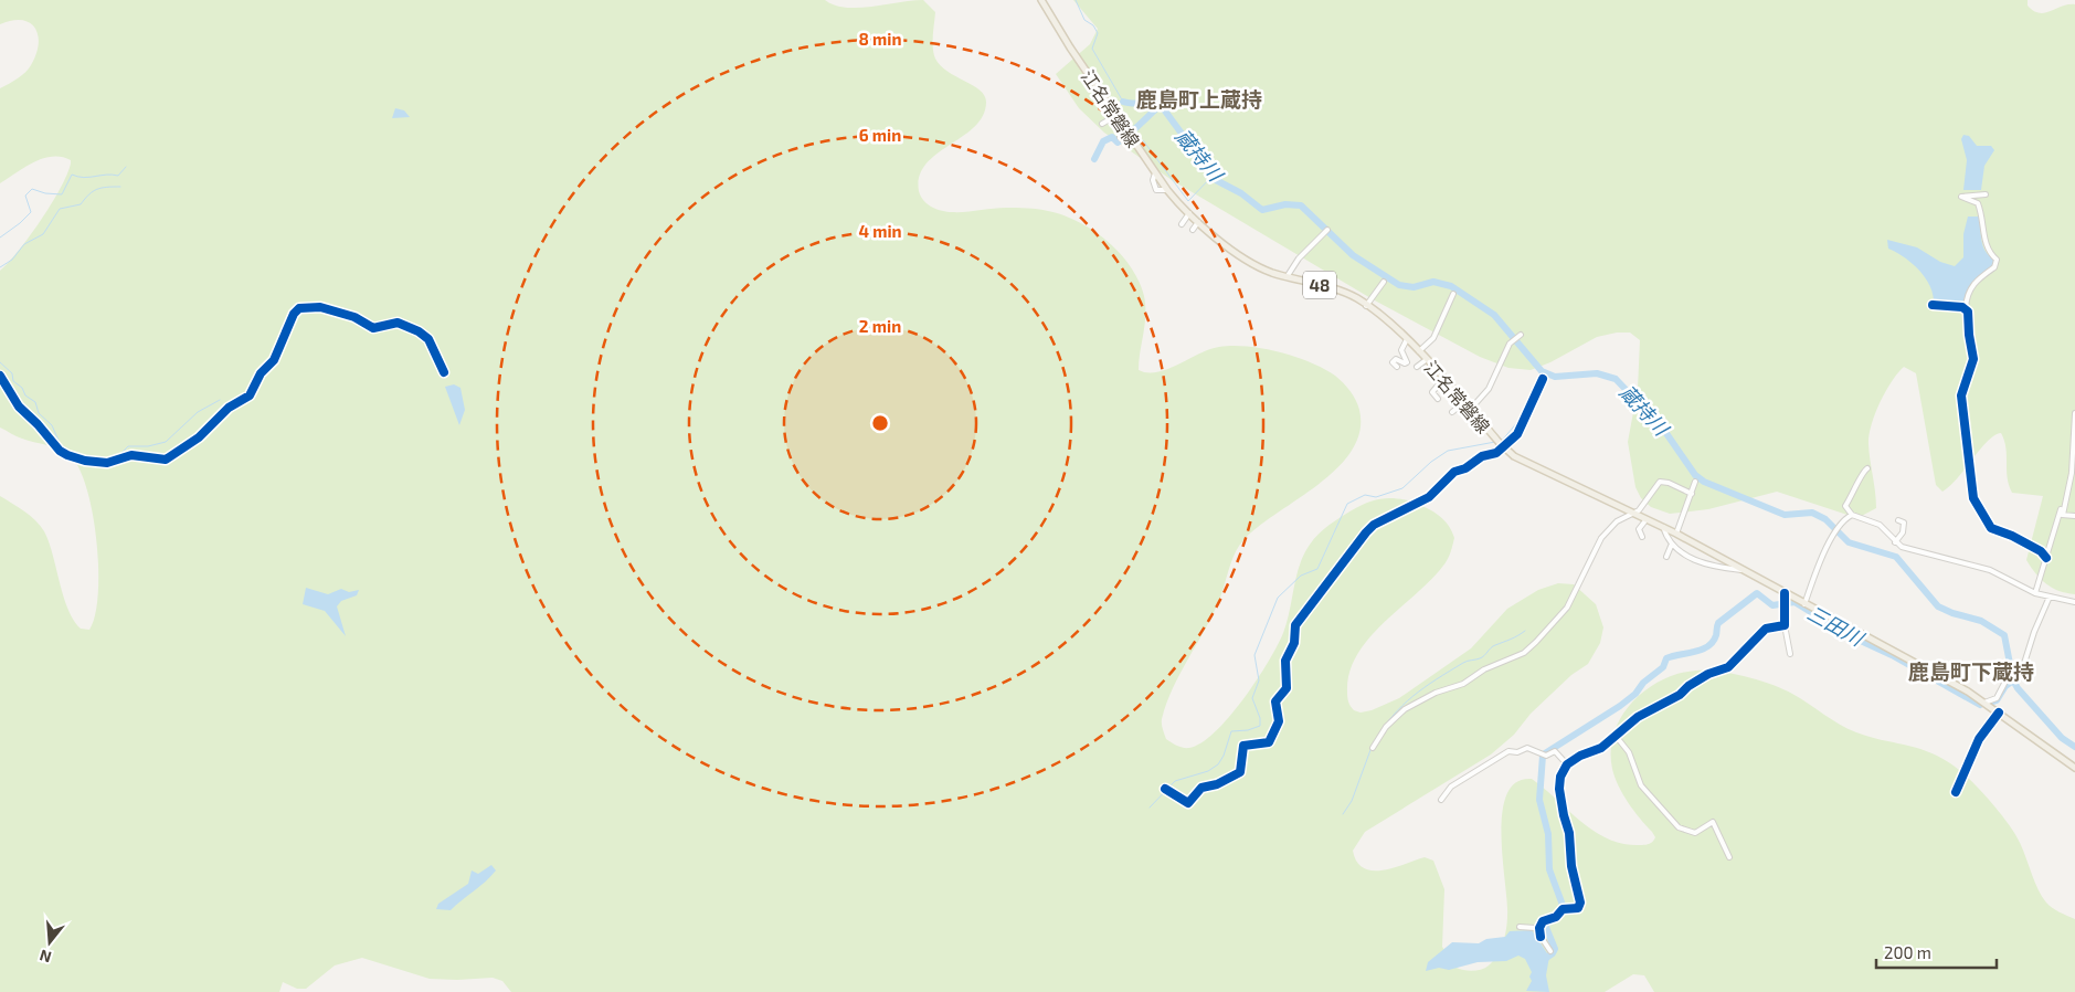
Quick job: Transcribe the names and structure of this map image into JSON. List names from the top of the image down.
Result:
{
  "streets": {
    "main road": ["江名常磐線", "48"]
  },
  "districts": ["鹿島町上蔵持", "鹿島町下蔵持"],
  "water": ["蔵持川", "三田川"],
  "scale_bar": "200 m",
  "north": "bottom",
  "rings": [
    "8 min",
    "6 min",
    "4 min",
    "2 min"
  ]
}
